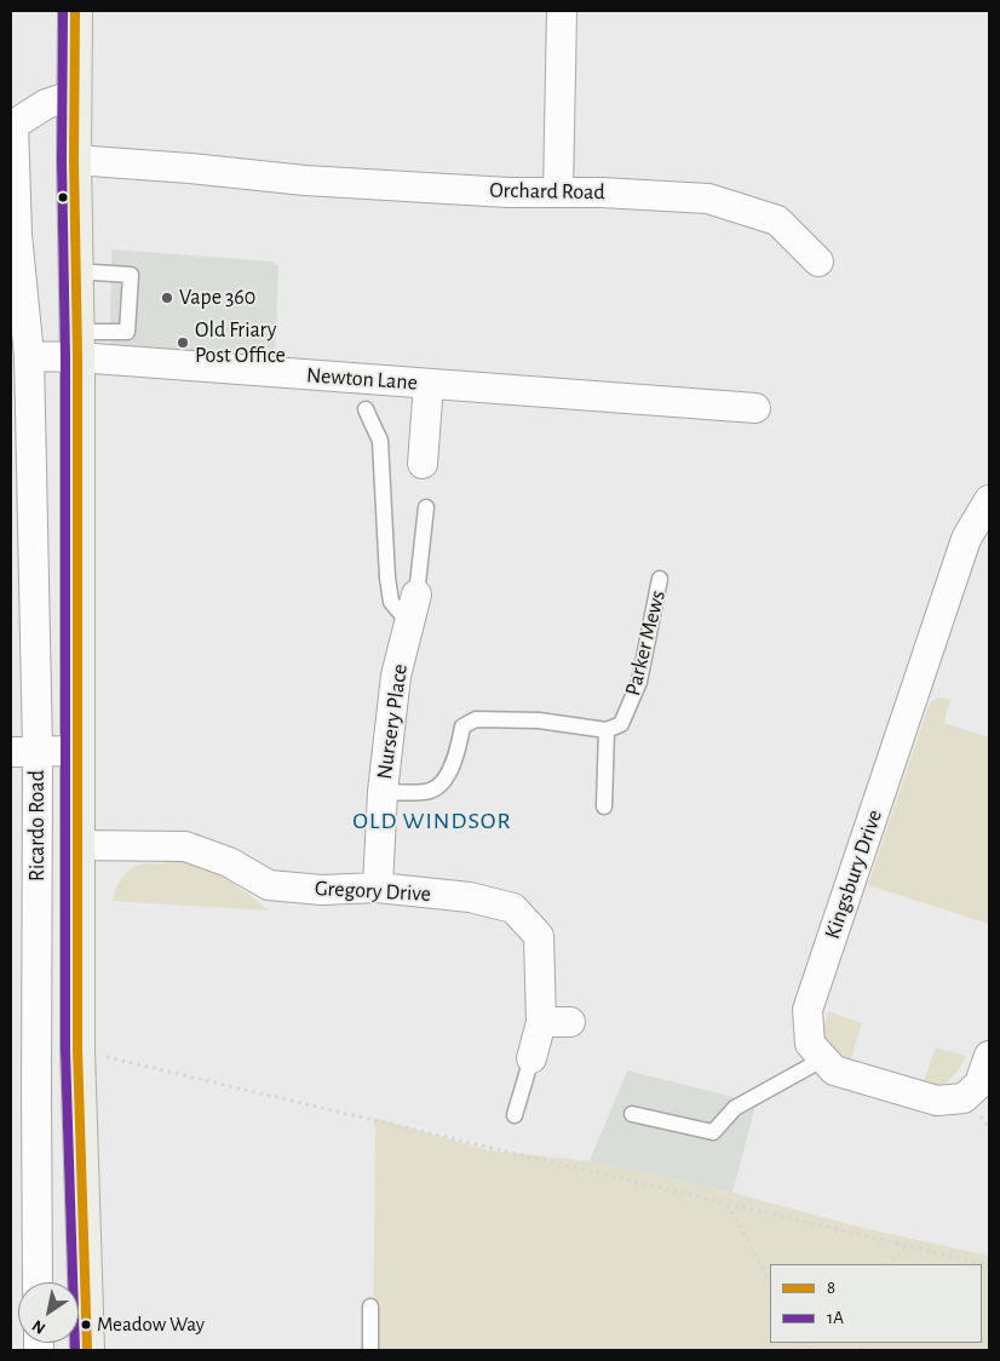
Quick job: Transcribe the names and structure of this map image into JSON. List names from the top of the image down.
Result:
{
  "streets": {
    "street": [
      "Orchard Road",
      "Newton Lane",
      "Nursery Place",
      "Ricardo Road",
      "Kingsbury Drive",
      "Gregory Drive"
    ],
    "lane": ["Parker Mews"]
  },
  "crossings": [
    ["Nursery Place", "Gregory Drive"]
  ],
  "districts": ["OLD WINDSOR"],
  "places": ["Vape 360", "Old Friary Post Office", "Meadow Way"],
  "lines": ["transit line 8", "transit line 1A"],
  "legend": ["8", "1A"],
  "north": "bottom left"
}
